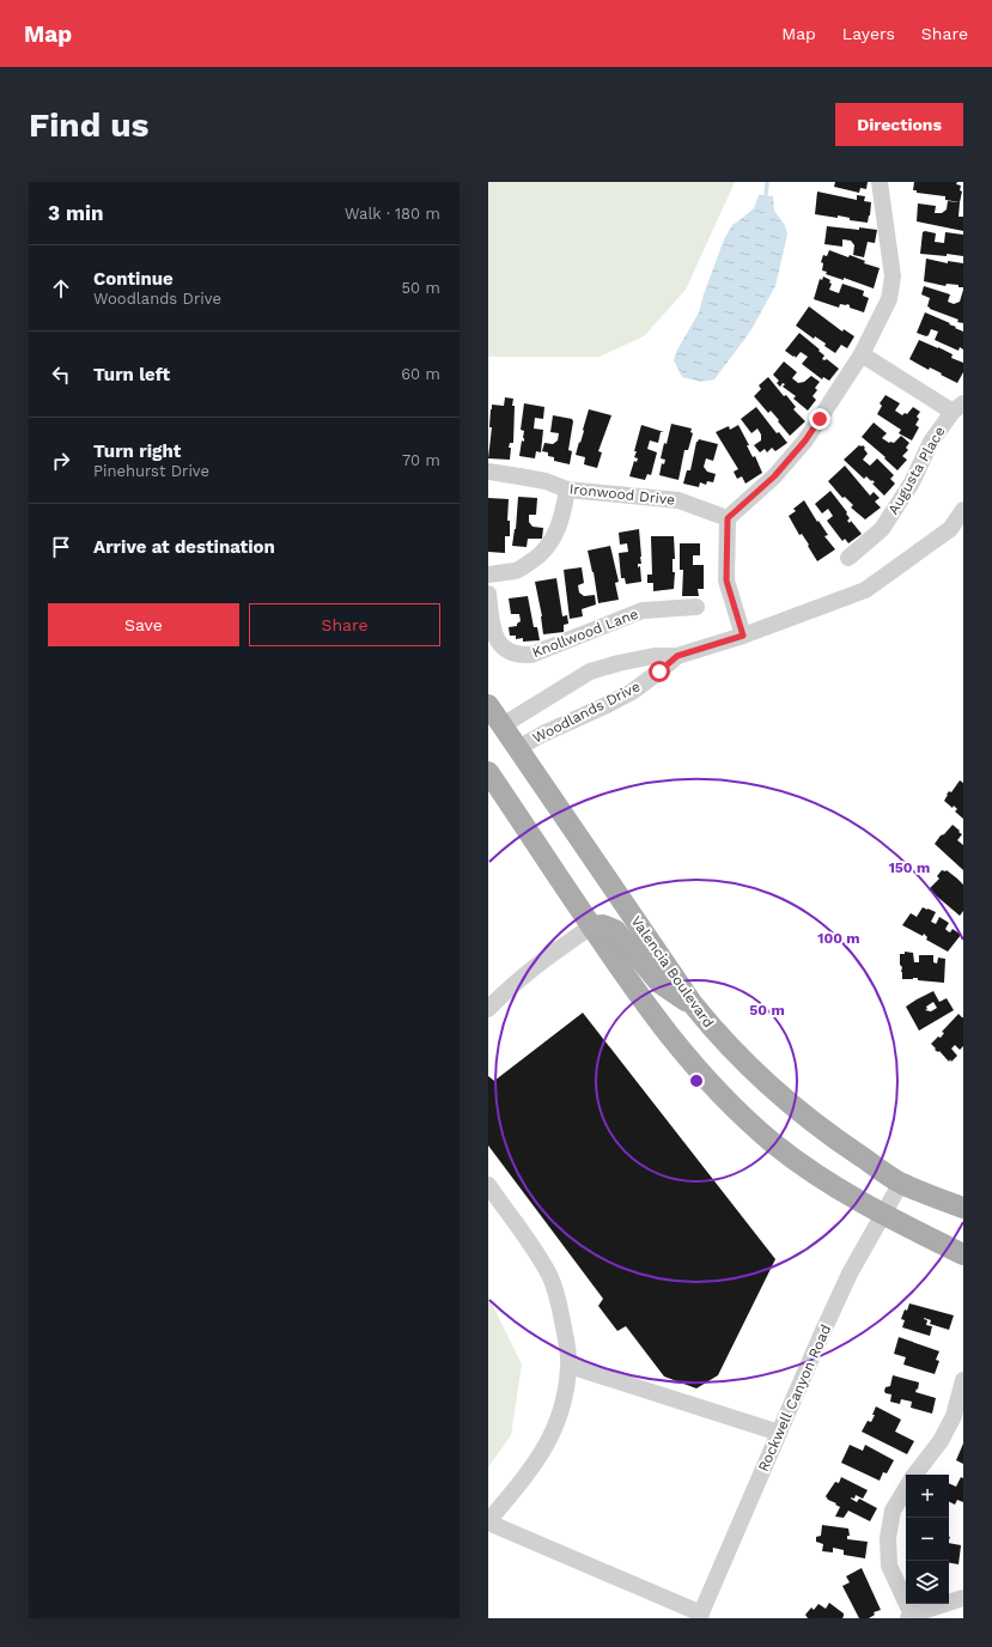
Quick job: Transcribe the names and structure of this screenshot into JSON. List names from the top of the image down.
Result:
{
  "streets": {
    "main road": ["Valencia Boulevard"],
    "street": [
      "Augusta Place",
      "Ironwood Drive",
      "Knollwood Lane",
      "Woodlands Drive",
      "Rockwell Canyon Road"
    ]
  },
  "crossings": [
    ["Woodlands Drive", "Valencia Boulevard"],
    ["Valencia Boulevard", "Rockwell Canyon Road"]
  ],
  "page": {
    "header": "Map",
    "nav": ["Map", "Layers", "Share"],
    "buttons": [
      "Directions",
      ["Save", "Share"]
    ],
    "title": "Find us",
    "heading": ["3 min", "Walk · 180 m"],
    "list": [
      ["Continue", "Woodlands Drive", "50 m"],
      ["Turn left", "60 m"],
      ["Turn right", "Pinehurst Drive", "70 m"],
      "Arrive at destination"
    ],
    "map_buttons": ["+", "−"]
  },
  "rings": ["150 m", "100 m", "50 m"]
}
